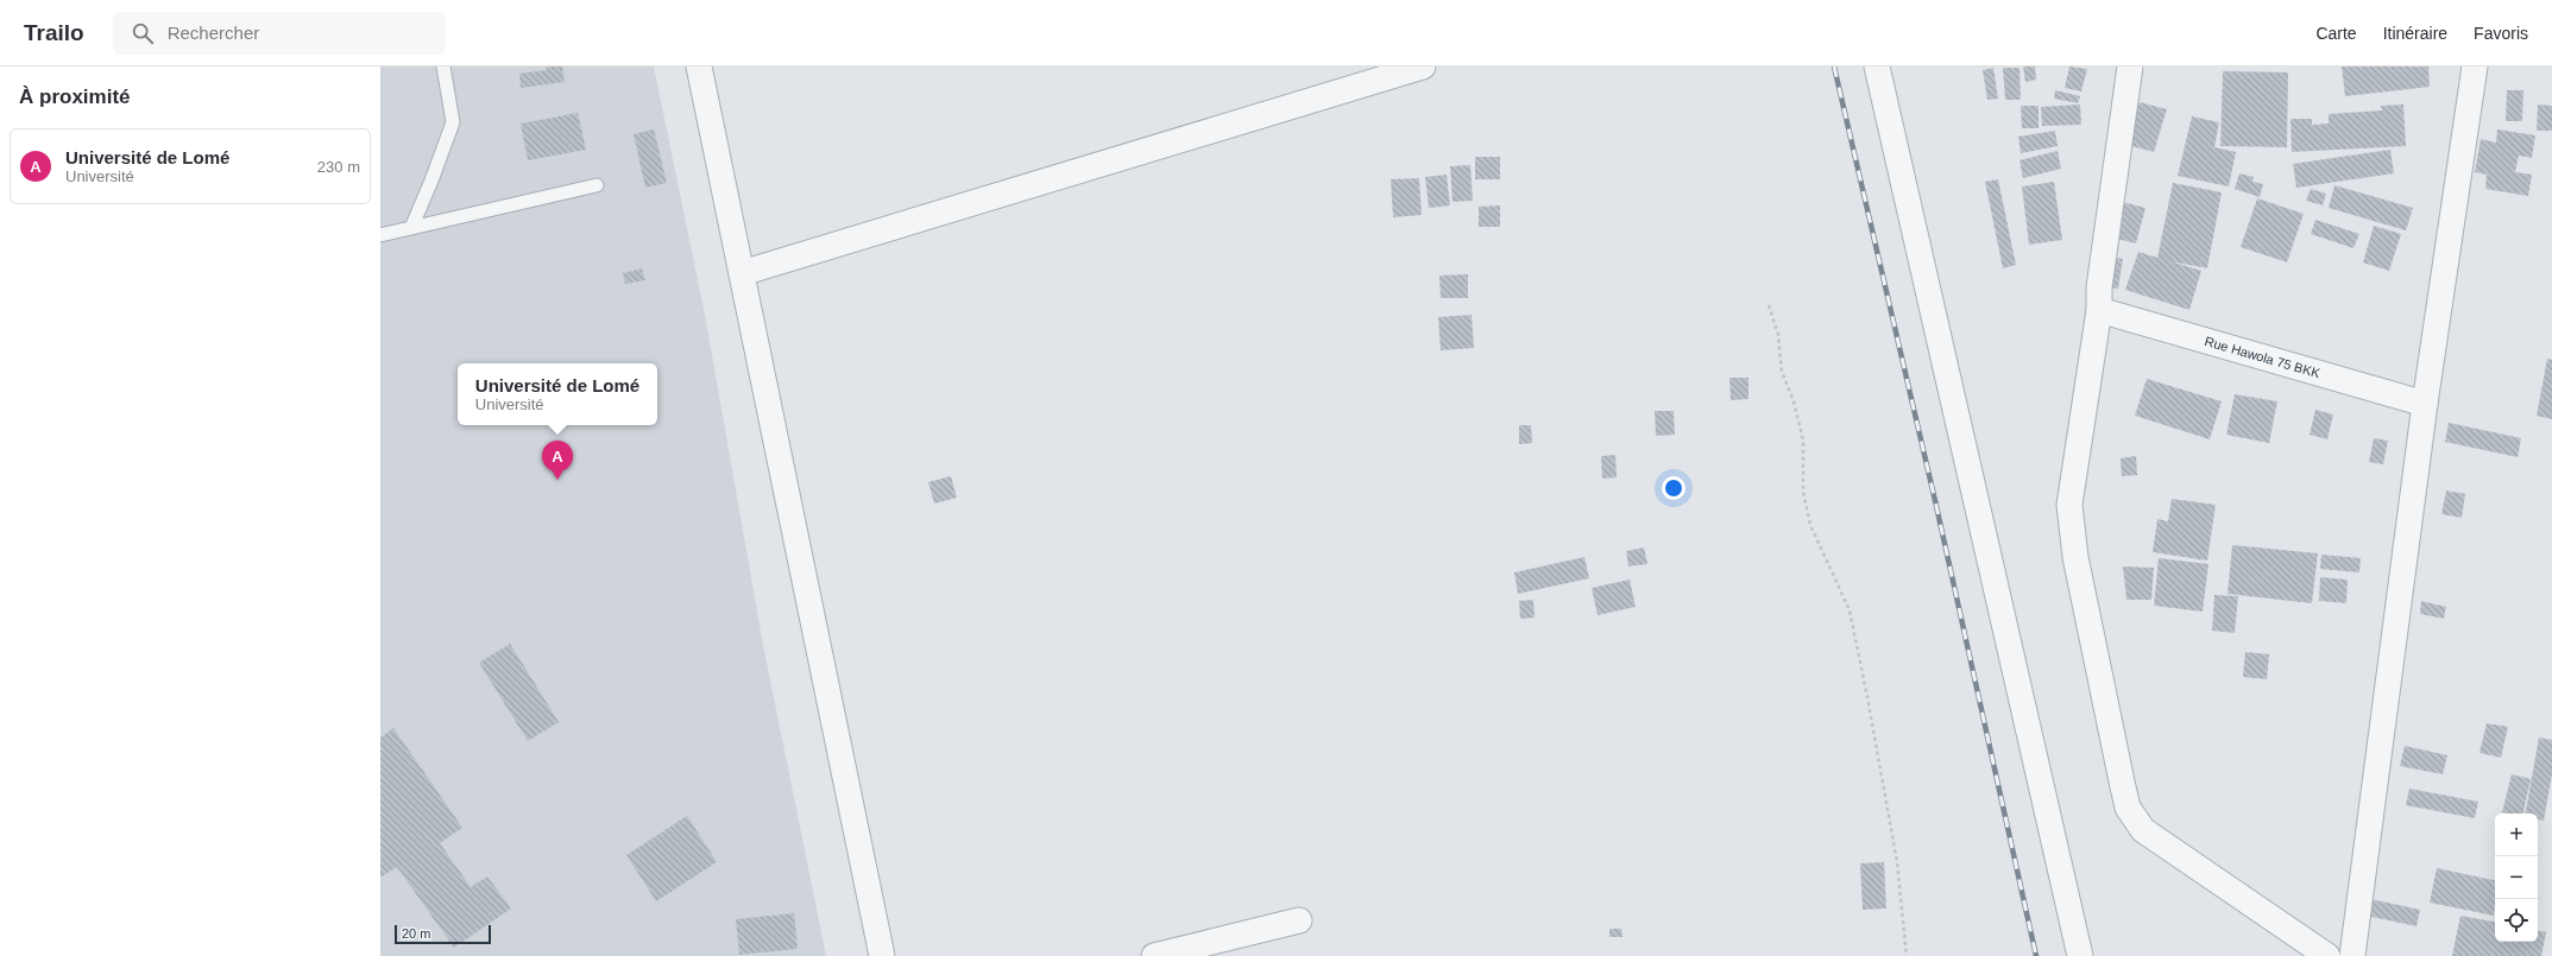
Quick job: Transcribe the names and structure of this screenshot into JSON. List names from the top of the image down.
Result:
{
  "streets": {
    "street": ["Rue Hawola 75 BKK"]
  },
  "scale_bar": "20 m",
  "page": {
    "header": "Trailo",
    "search": "Rechercher",
    "nav": ["Carte", "Itinéraire", "Favoris"],
    "heading": "À proximité",
    "list": [
      {
        "mark": "A",
        "name": "Université de Lomé",
        "note": "Université",
        "value": "230 m"
      }
    ],
    "popup": ["Université de Lomé", "Université"],
    "pins": "A",
    "map_buttons": ["+", "−"],
    "scale": "20 m"
  }
}
